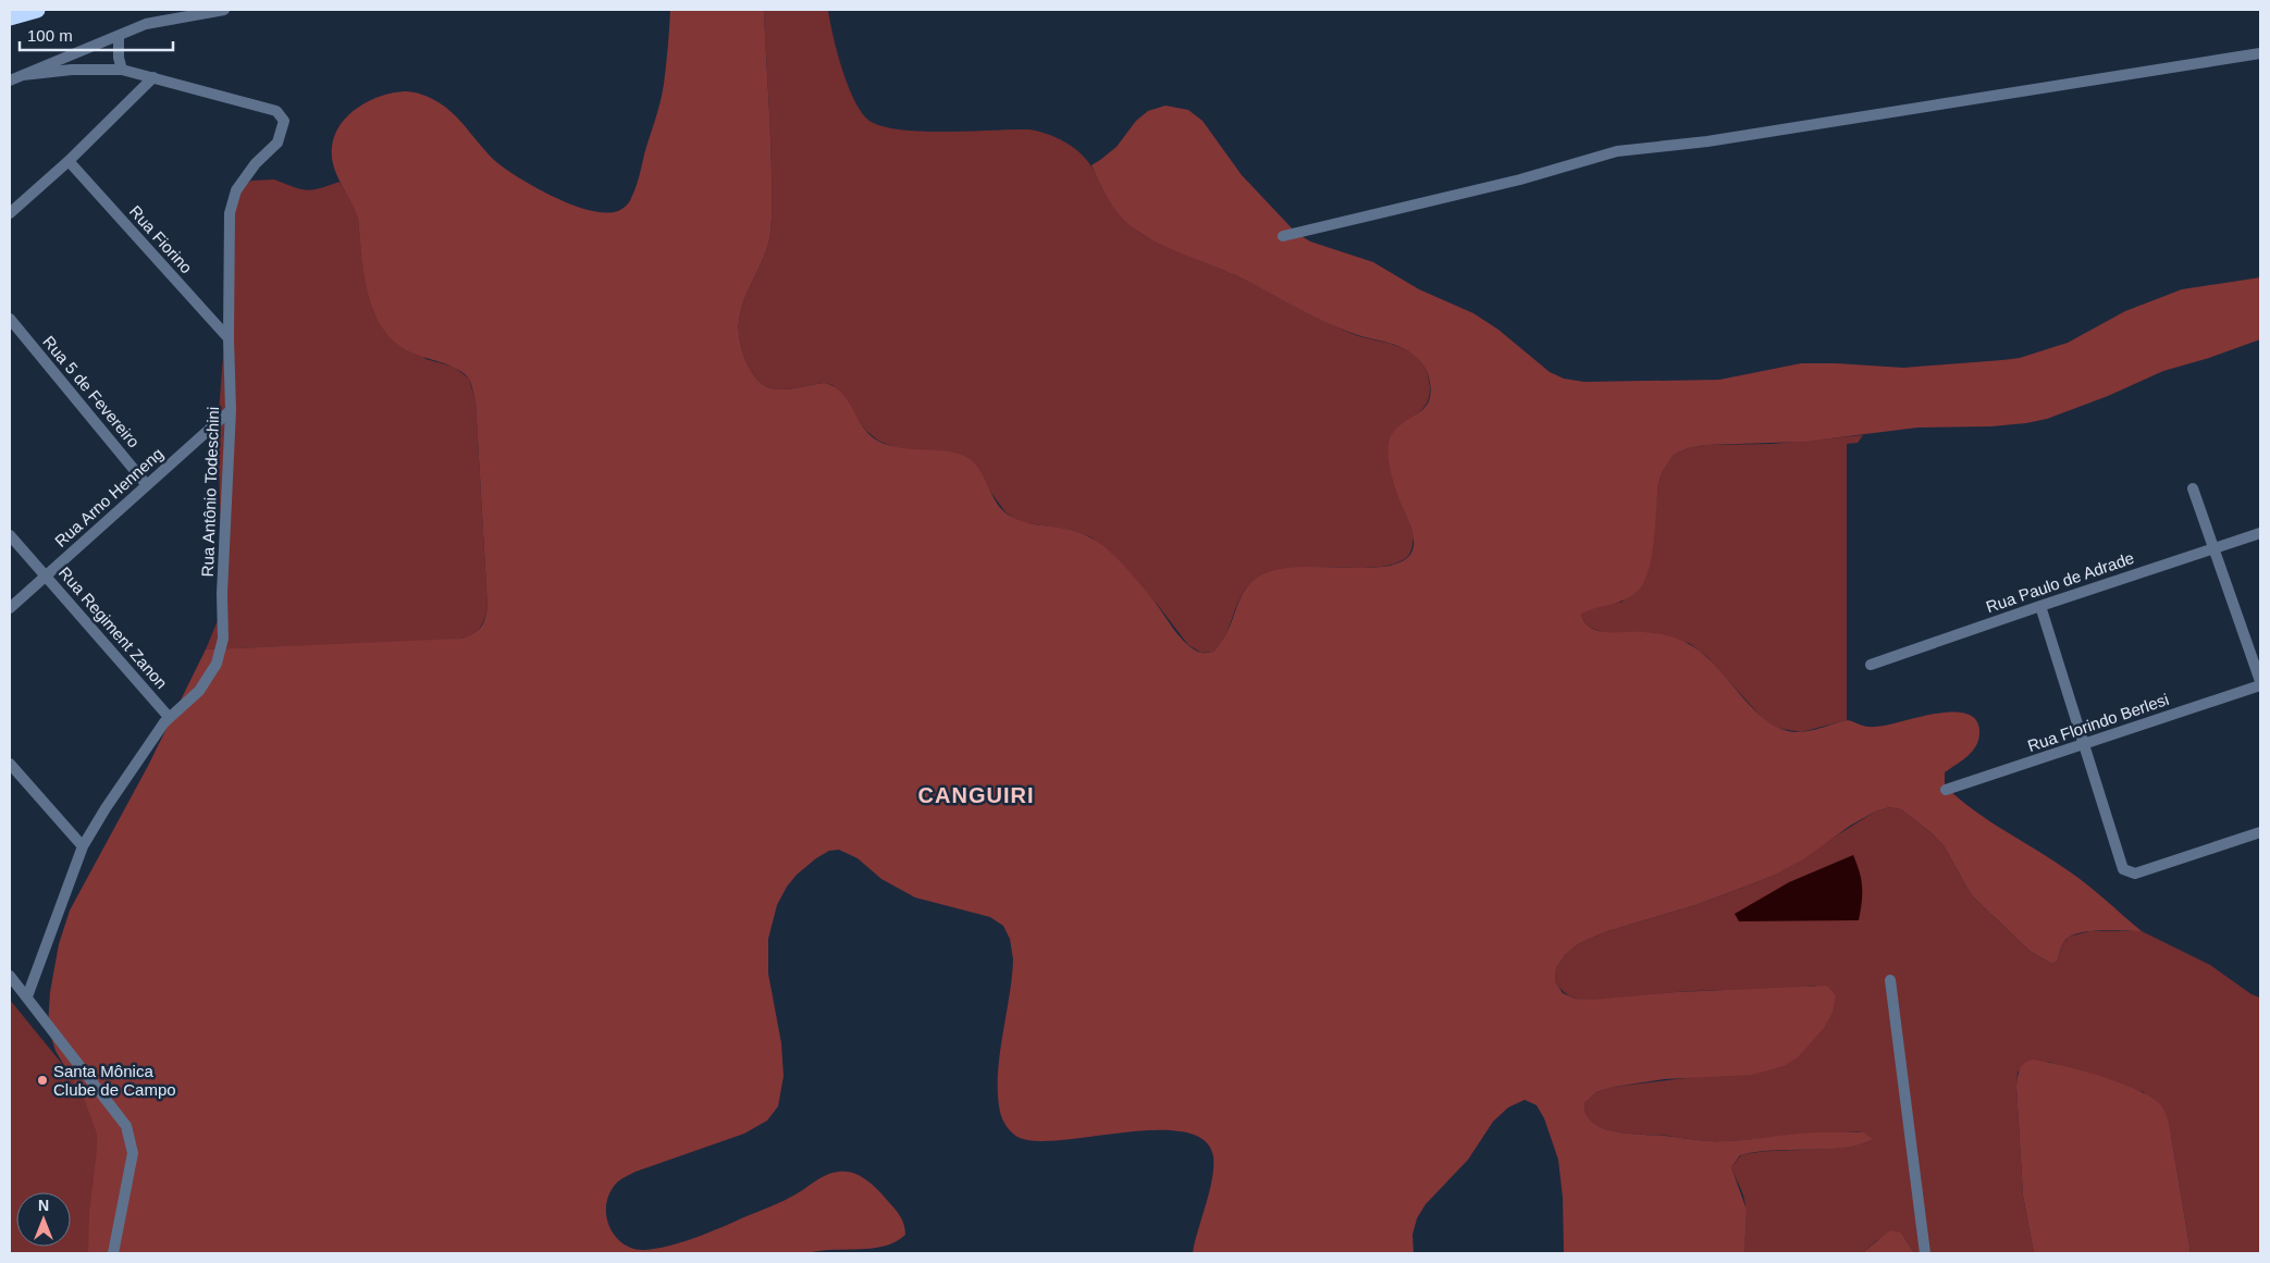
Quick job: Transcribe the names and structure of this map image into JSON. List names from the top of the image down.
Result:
{
  "streets": {
    "street": [
      "Rua Fiorino",
      "Rua 5 de Fevereiro",
      "Rua Antônio Todeschini",
      "Rua Arno Henneng",
      "Rua Paulo de Adrade",
      "Rua Regiment Zanon",
      "Rua Florindo Berlesi"
    ]
  },
  "crossings": [
    ["Rua Fiorino", "Rua Antônio Todeschini"],
    ["Rua 5 de Fevereiro", "Rua Arno Henneng"],
    ["Rua Antônio Todeschini", "Rua Arno Henneng"],
    ["Rua Antônio Todeschini", "Rua Regiment Zanon"],
    ["Rua Arno Henneng", "Rua Regiment Zanon"]
  ],
  "districts": ["CANGUIRI"],
  "places": ["Santa Mônica Clube de Campo"],
  "scale_bar": "100 m",
  "north": "top"
}
